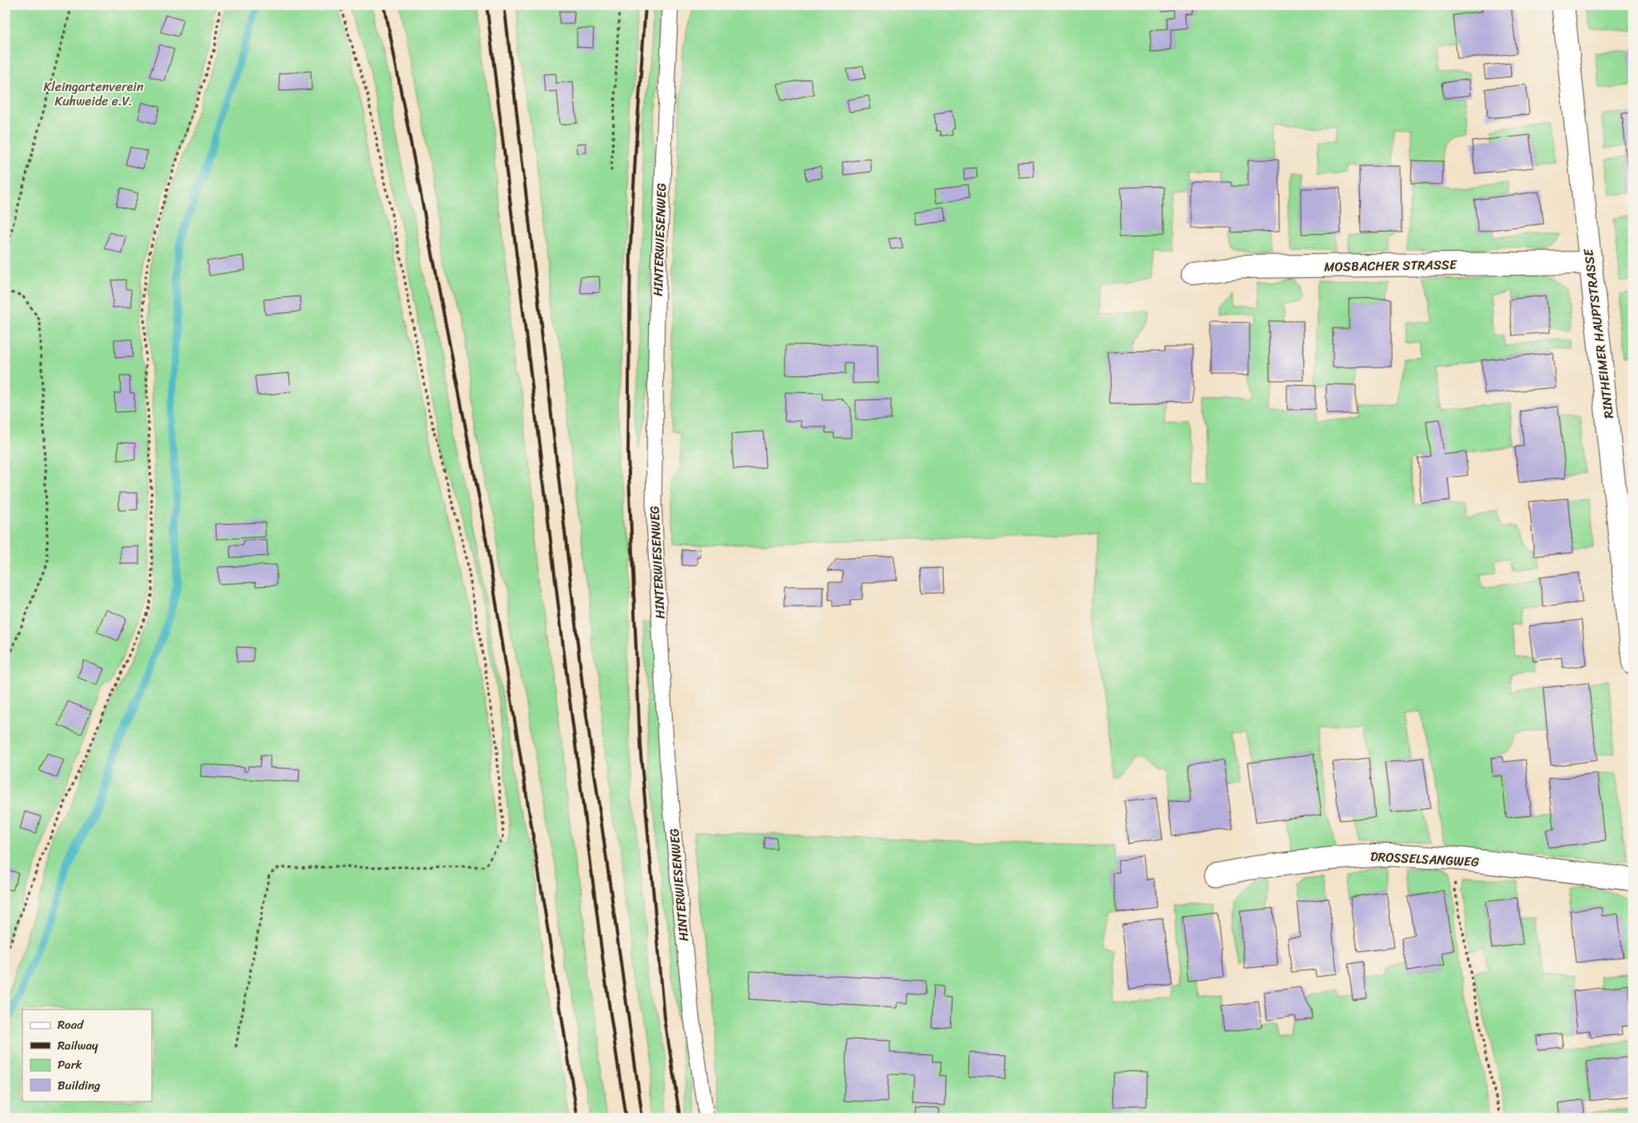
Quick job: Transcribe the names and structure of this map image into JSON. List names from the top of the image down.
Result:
{
  "streets": {
    "street": ["MOSBACHER STRASSE", "RINTHEIMER HAUPTSTRASSE", "DROSSELSANGWEG"],
    "lane": ["HINTERWIESENWEG"]
  },
  "crossings": [
    ["MOSBACHER STRASSE", "RINTHEIMER HAUPTSTRASSE"]
  ],
  "parks": ["Kleingartenverein Kuhweide e.V."],
  "legend": [
    "Road",
    "Railway",
    "Park",
    "Building"
  ]
}
